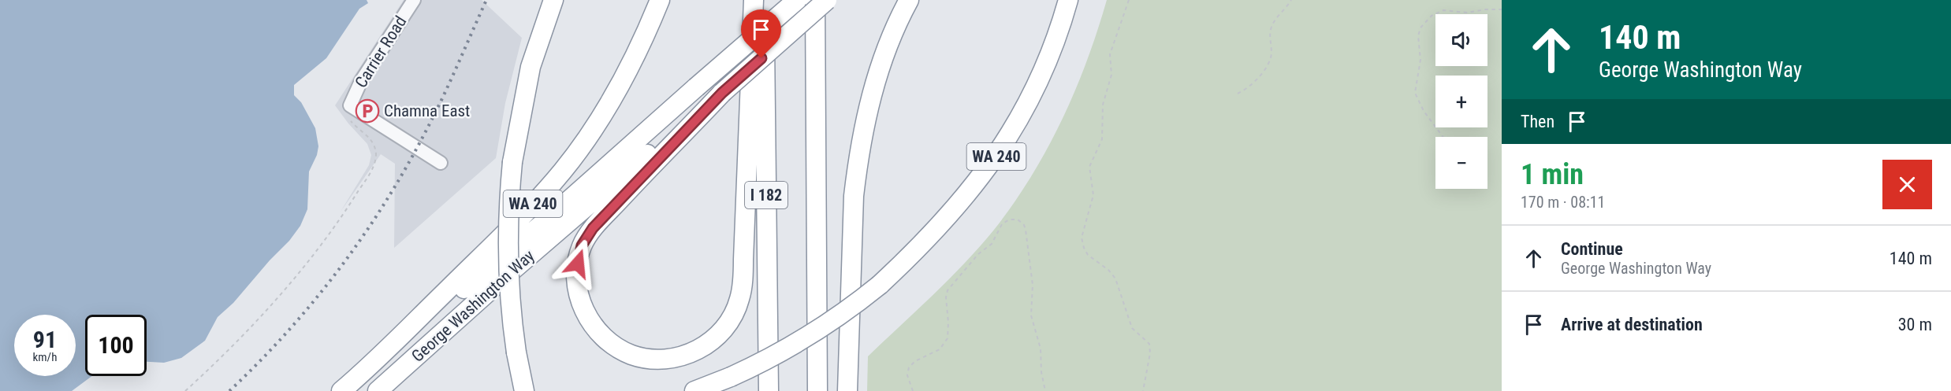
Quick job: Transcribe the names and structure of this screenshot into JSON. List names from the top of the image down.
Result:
{
  "streets": {
    "highway": ["WA 240", "I 182", "George Washington Way"],
    "street": ["Carrier Road"]
  },
  "crossings": [
    ["WA 240", "George Washington Way"]
  ],
  "places": {
    "parking": ["Chamna East"]
  },
  "page": {
    "turn": ["140 m", "George Washington Way"],
    "map_buttons": ["+", "−"],
    "then": "Then",
    "heading": ["1 min", "170 m · 08:11"],
    "list": [
      {
        "name": "Continue",
        "note": "George Washington Way",
        "value": "140 m"
      },
      {
        "name": "Arrive at destination",
        "value": "30 m"
      }
    ],
    "speed": "91 km/h",
    "limit": "100"
  }
}
